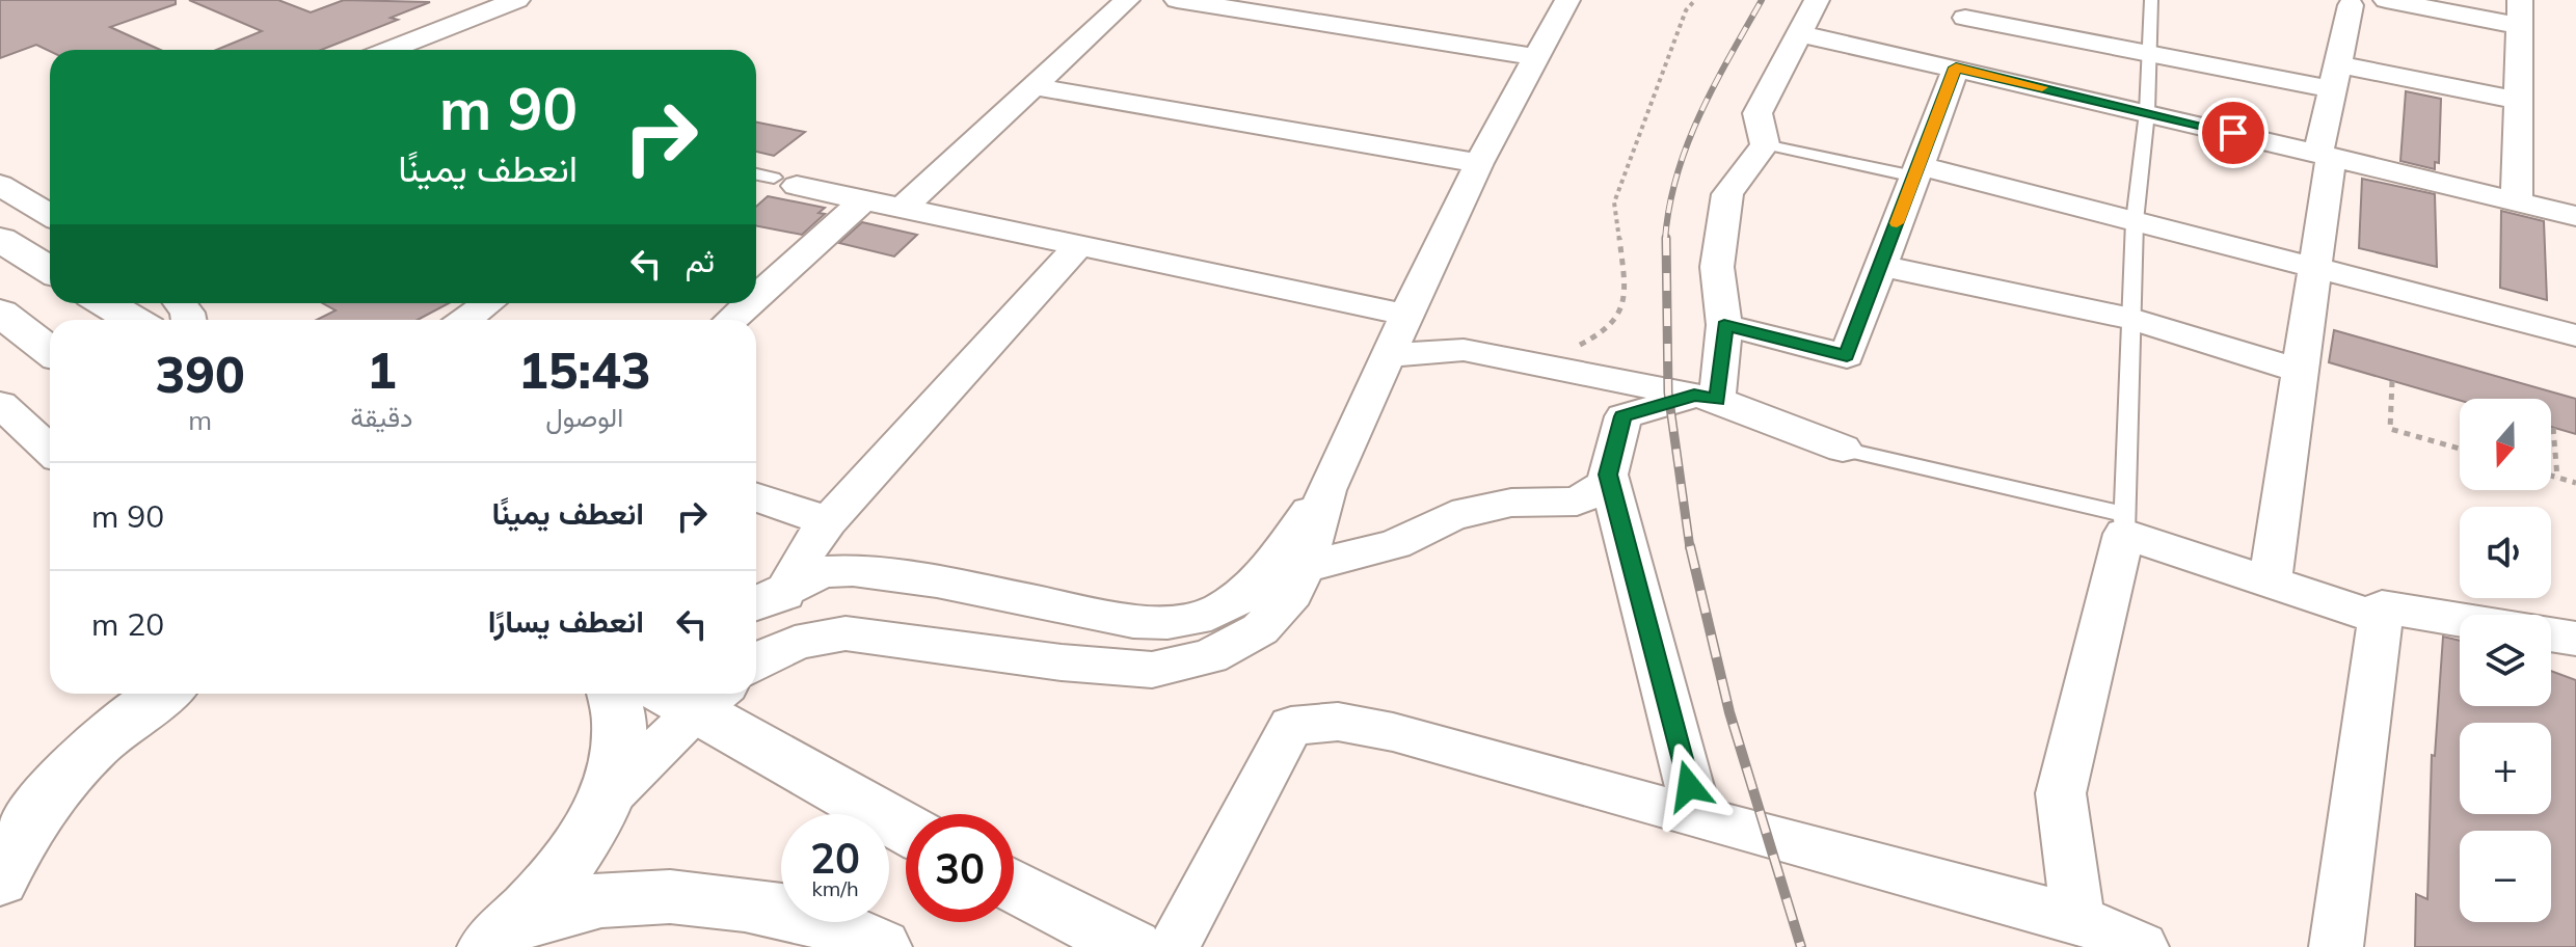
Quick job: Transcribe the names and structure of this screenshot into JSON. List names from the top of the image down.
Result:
{
  "north": "bottom",
  "page": {
    "turn": ["90 m", "انعطف يمينًا"],
    "then": "ثم",
    "eta": [
      "15:43",
      "الوصول",
      "1",
      "دقيقة",
      "390",
      "m"
    ],
    "map_buttons": ["+", "−"],
    "list": [
      {
        "name": "انعطف يمينًا",
        "value": "90 m"
      },
      {
        "name": "انعطف يسارًا",
        "value": "20 m"
      }
    ],
    "speed": "20 km/h",
    "limit": "30"
  }
}
